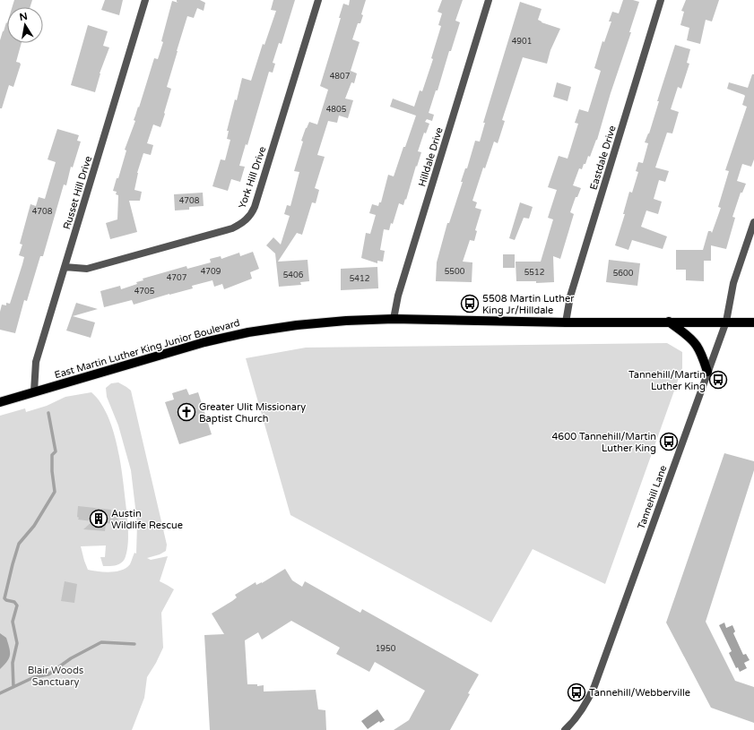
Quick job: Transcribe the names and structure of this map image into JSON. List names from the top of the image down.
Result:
{
  "streets": {
    "main road": ["East Martin Luther King Junior Boulevard"],
    "street": [
      "Hilldale Drive",
      "Eastdale Drive",
      "York Hill Drive",
      "Russet Hill Drive",
      "Tannehill Lane"
    ]
  },
  "crossings": [
    ["Hilldale Drive", "East Martin Luther King Junior Boulevard"],
    ["Eastdale Drive", "East Martin Luther King Junior Boulevard"],
    ["York Hill Drive", "Russet Hill Drive"],
    ["Russet Hill Drive", "East Martin Luther King Junior Boulevard"],
    ["East Martin Luther King Junior Boulevard", "Tannehill Lane"]
  ],
  "parks": ["Blair Woods Sanctuary"],
  "places": {
    "bus stop": [
      "5508 Martin Luther King Jr/Hilldale",
      "Tannehill/Martin Luther King",
      "4600 Tannehill/Martin Luther King",
      "Tannehill/Webberville"
    ],
    "church": ["Greater Ulit Missionary Baptist Church"],
    "building": ["Austin Wildlife Rescue"]
  },
  "house_numbers": [
    "4901",
    "4807",
    "4805",
    "4708",
    "4708",
    "4709",
    "5500",
    "5512",
    "5600",
    "5406",
    "4707",
    "5412",
    "4705",
    "1950"
  ],
  "north": "top"
}
